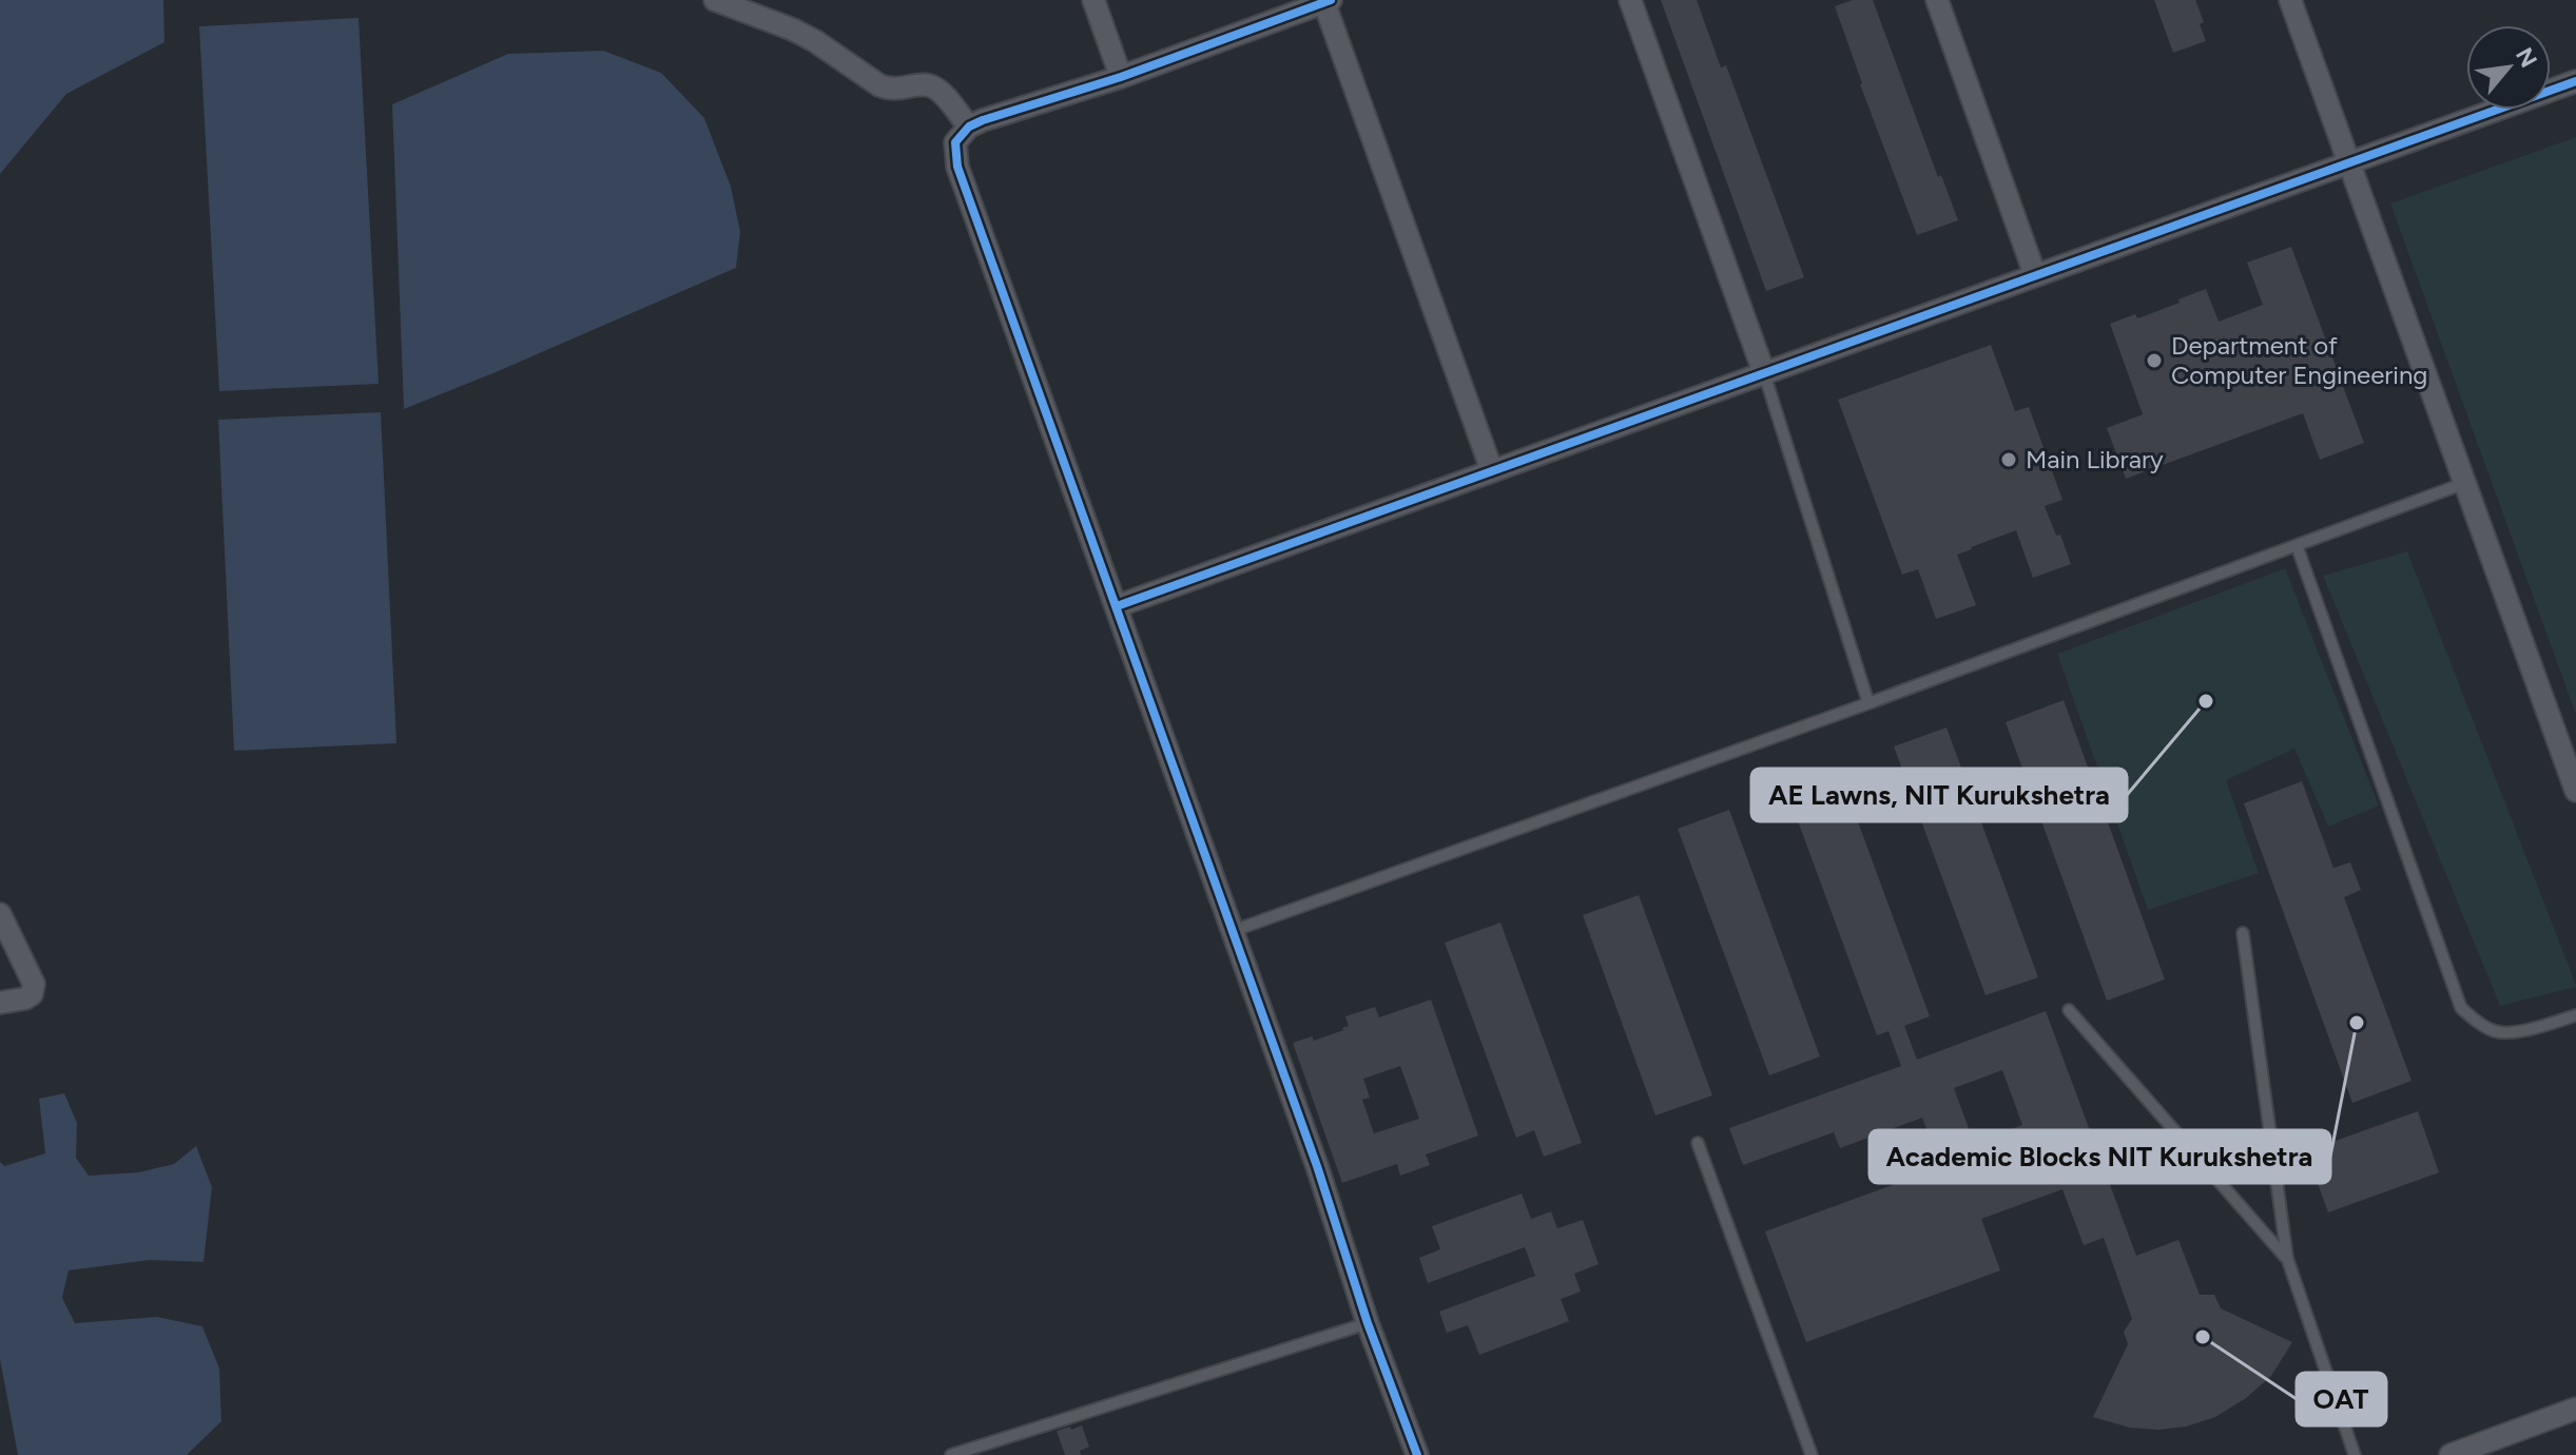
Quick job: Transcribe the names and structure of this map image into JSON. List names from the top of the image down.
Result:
{
  "places": [
    "Department of Computer Engineering",
    "Main Library",
    "AE Lawns, NIT Kurukshetra",
    "Academic Blocks NIT Kurukshetra",
    "OAT"
  ],
  "north": "top right"
}
